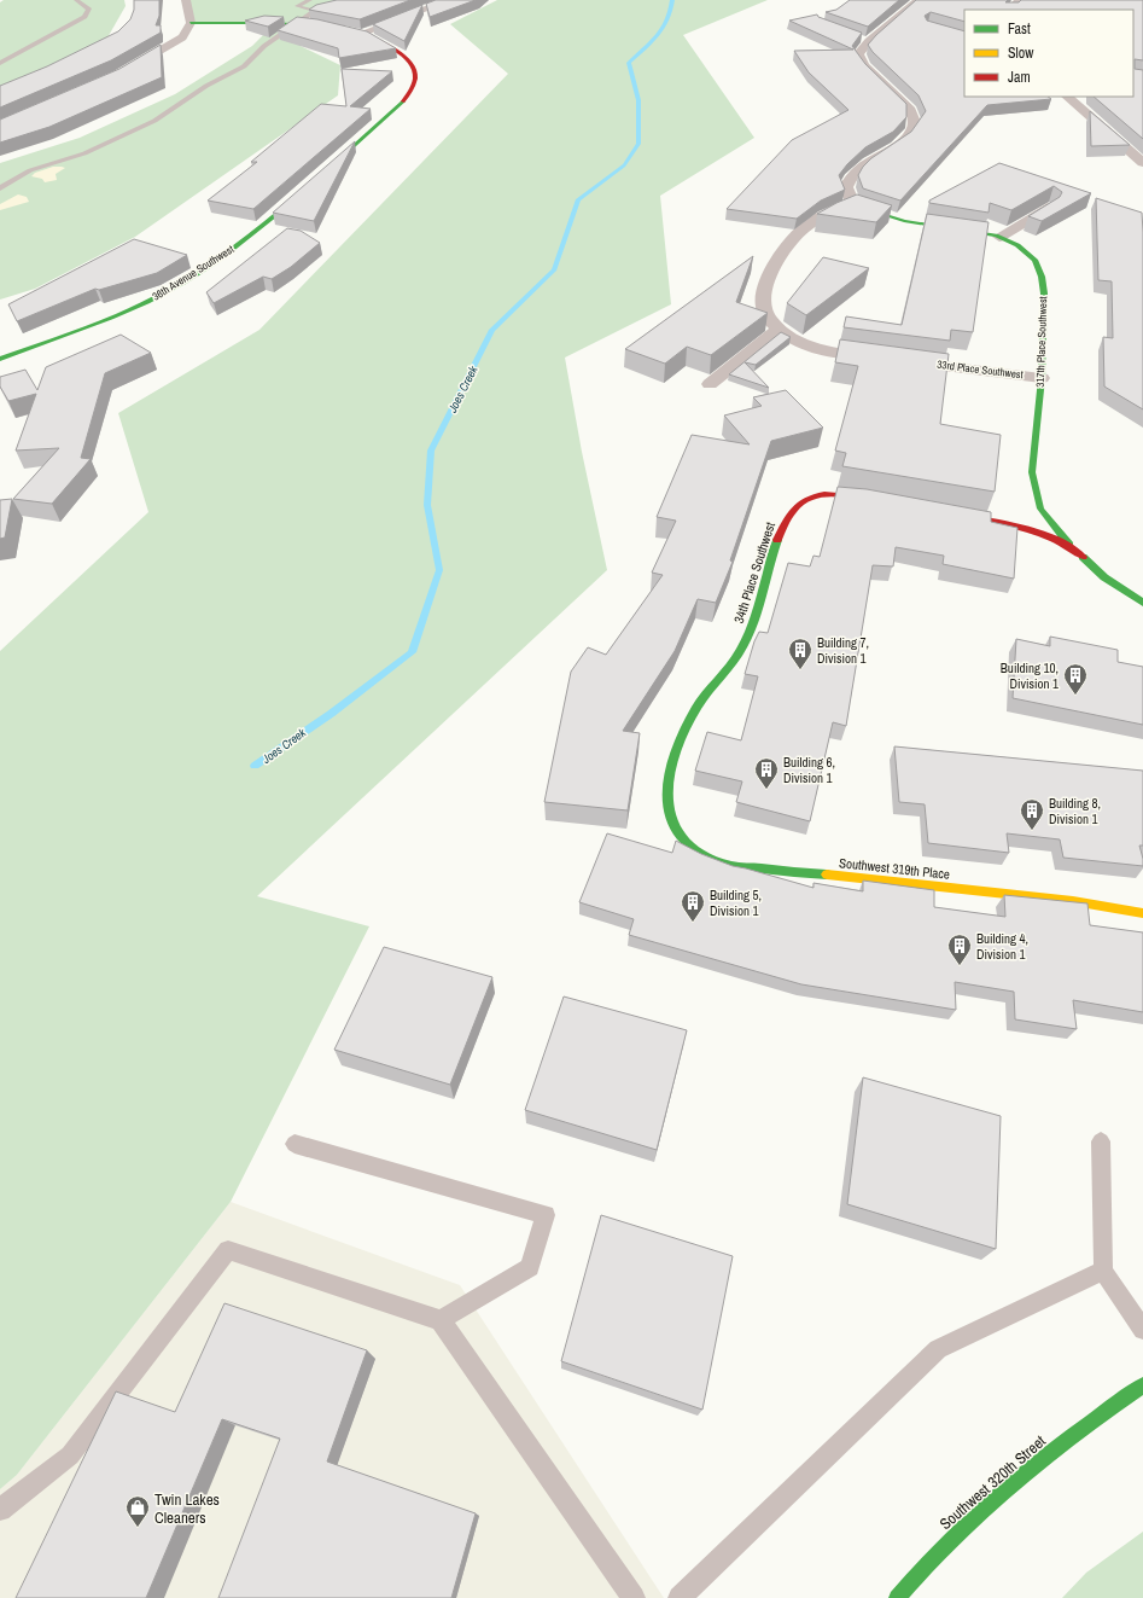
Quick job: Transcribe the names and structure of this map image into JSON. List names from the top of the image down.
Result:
{
  "streets": {
    "street": [
      "36th Avenue Southwest",
      "317th Place Southwest",
      "33rd Place Southwest",
      "34th Place Southwest",
      "Southwest 319th Place",
      "Southwest 320th Street"
    ]
  },
  "crossings": [
    ["317th Place Southwest", "33rd Place Southwest"],
    ["34th Place Southwest", "Southwest 319th Place"]
  ],
  "water": ["Joes Creek"],
  "places": {
    "building": [
      "Building 7, Division 1",
      "Building 10, Division 1",
      "Building 6, Division 1",
      "Building 8, Division 1",
      "Building 5, Division 1",
      "Building 4, Division 1"
    ],
    "shop": ["Twin Lakes Cleaners"]
  },
  "legend": ["Fast", "Slow", "Jam"]
}
